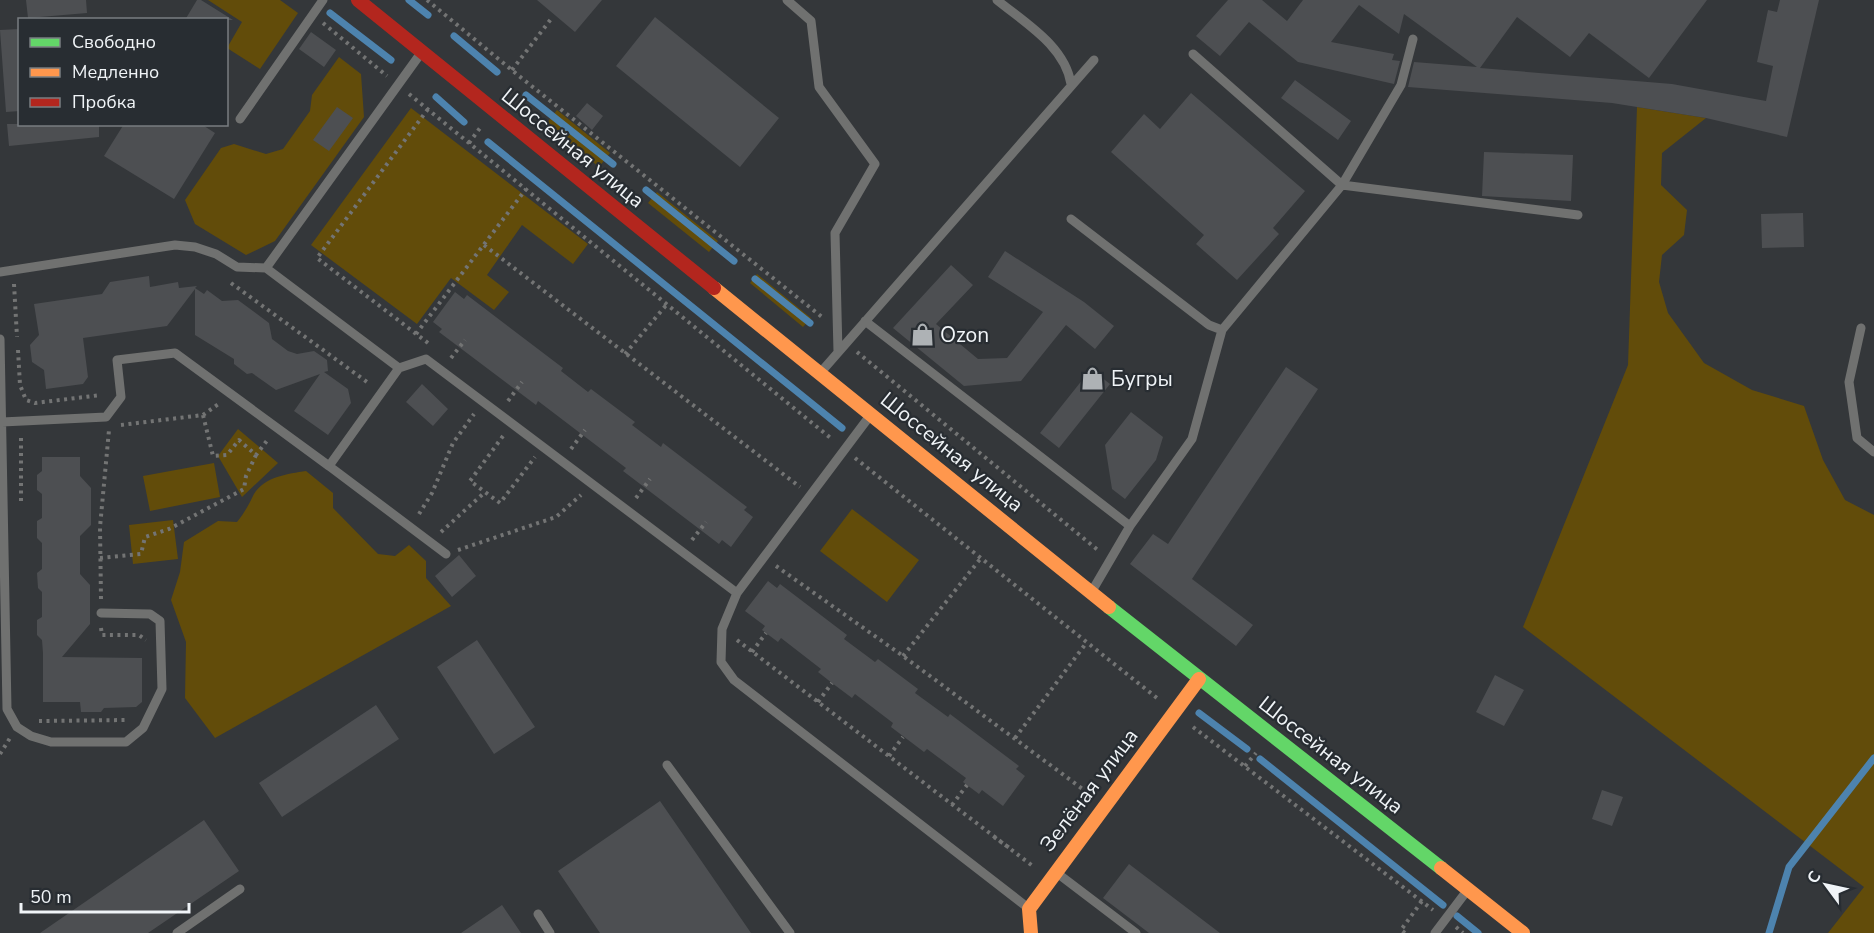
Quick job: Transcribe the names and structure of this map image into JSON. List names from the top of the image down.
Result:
{
  "streets": {
    "main road": ["Шоссейная улица", "Зелёная улица"]
  },
  "crossings": [
    ["Шоссейная улица", "Зелёная улица"]
  ],
  "places": {
    "shop": ["Ozon", "Бугры"]
  },
  "legend": ["Свободно", "Медленно", "Пробка"],
  "scale_bar": "50 m",
  "north": "top left"
}
